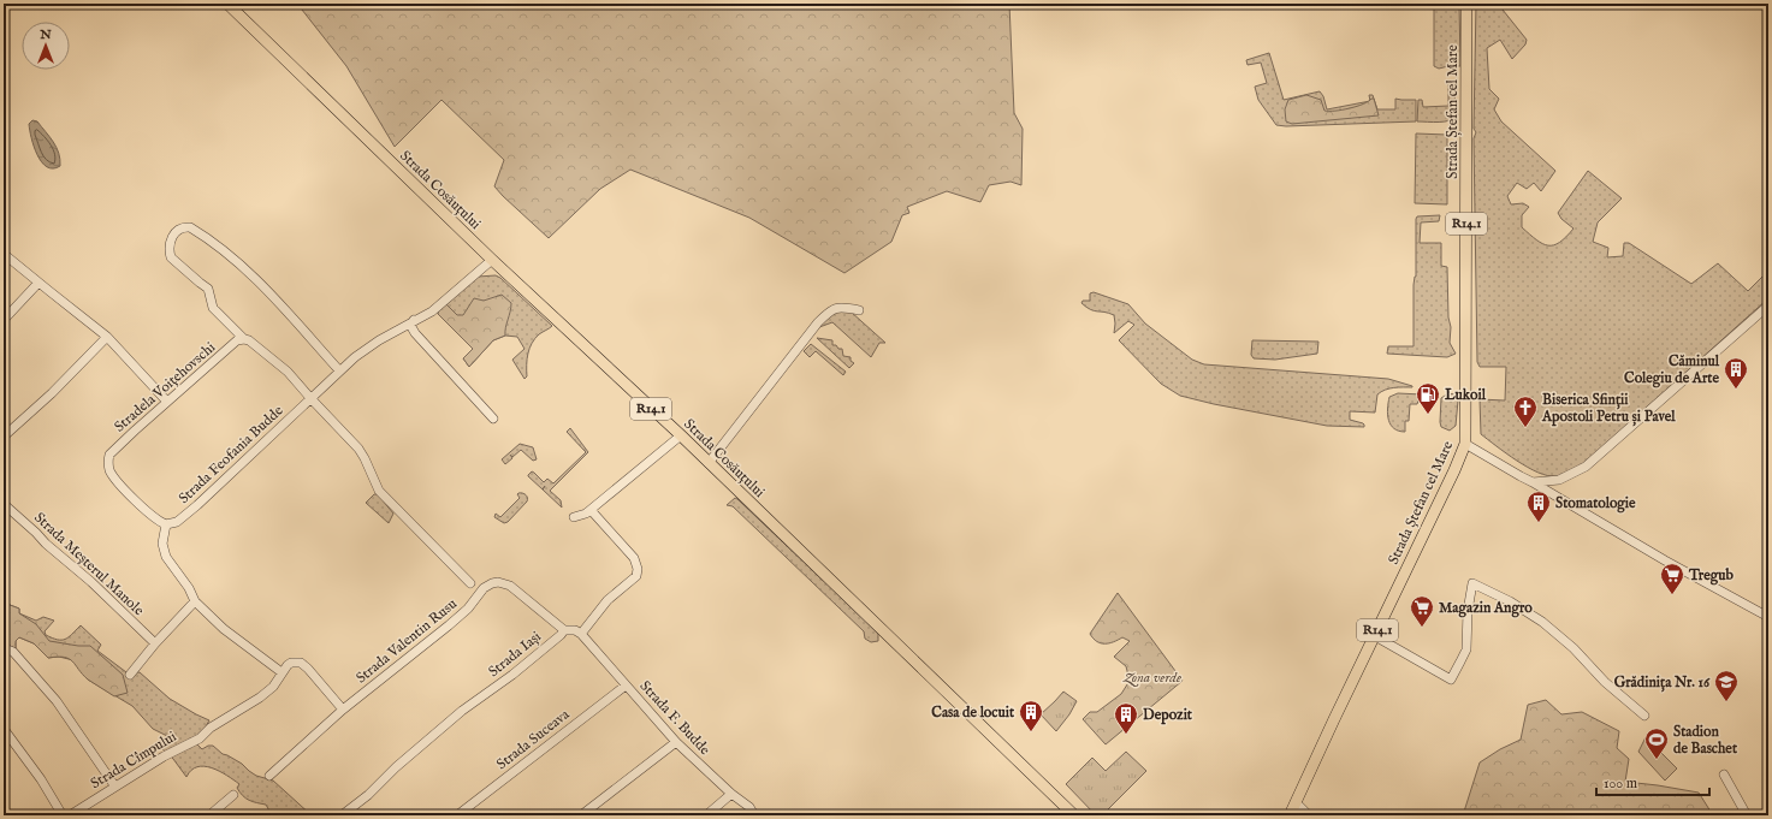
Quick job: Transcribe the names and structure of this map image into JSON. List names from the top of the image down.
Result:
{
  "streets": {
    "main road": ["Strada Ștefan cel Mare", "Strada Cosăuțului", "R14.1"],
    "street": [
      "Stradela Voițehovschi",
      "Strada Feofania Budde",
      "Strada Meșterul Manole",
      "Strada Valentin Rusu",
      "Strada Iași",
      "Strada F. Budde",
      "Strada Suceava",
      "Strada Cîmpului"
    ]
  },
  "crossings": [
    ["Strada Cosăuțului", "Strada Feofania Budde"],
    ["Stradela Voițehovschi", "Strada Feofania Budde"],
    ["Strada Valentin Rusu", "Strada Iași"],
    ["Strada F. Budde", "Strada Suceava"]
  ],
  "parks": ["Zona verde"],
  "places": {
    "building": [
      "Căminul Colegiu de Arte",
      "Stomatologie",
      "Casa de locuit",
      "Depozit"
    ],
    "fuel station": ["Lukoil"],
    "church": ["Biserica Sfinții Apostoli Petru și Pavel"],
    "supermarket": ["Tregub", "Magazin Angro"],
    "school or university": ["Grădinița Nr. 16"],
    "sports": ["Stadion de Baschet"]
  },
  "scale_bar": "100 m",
  "north": "top"
}
